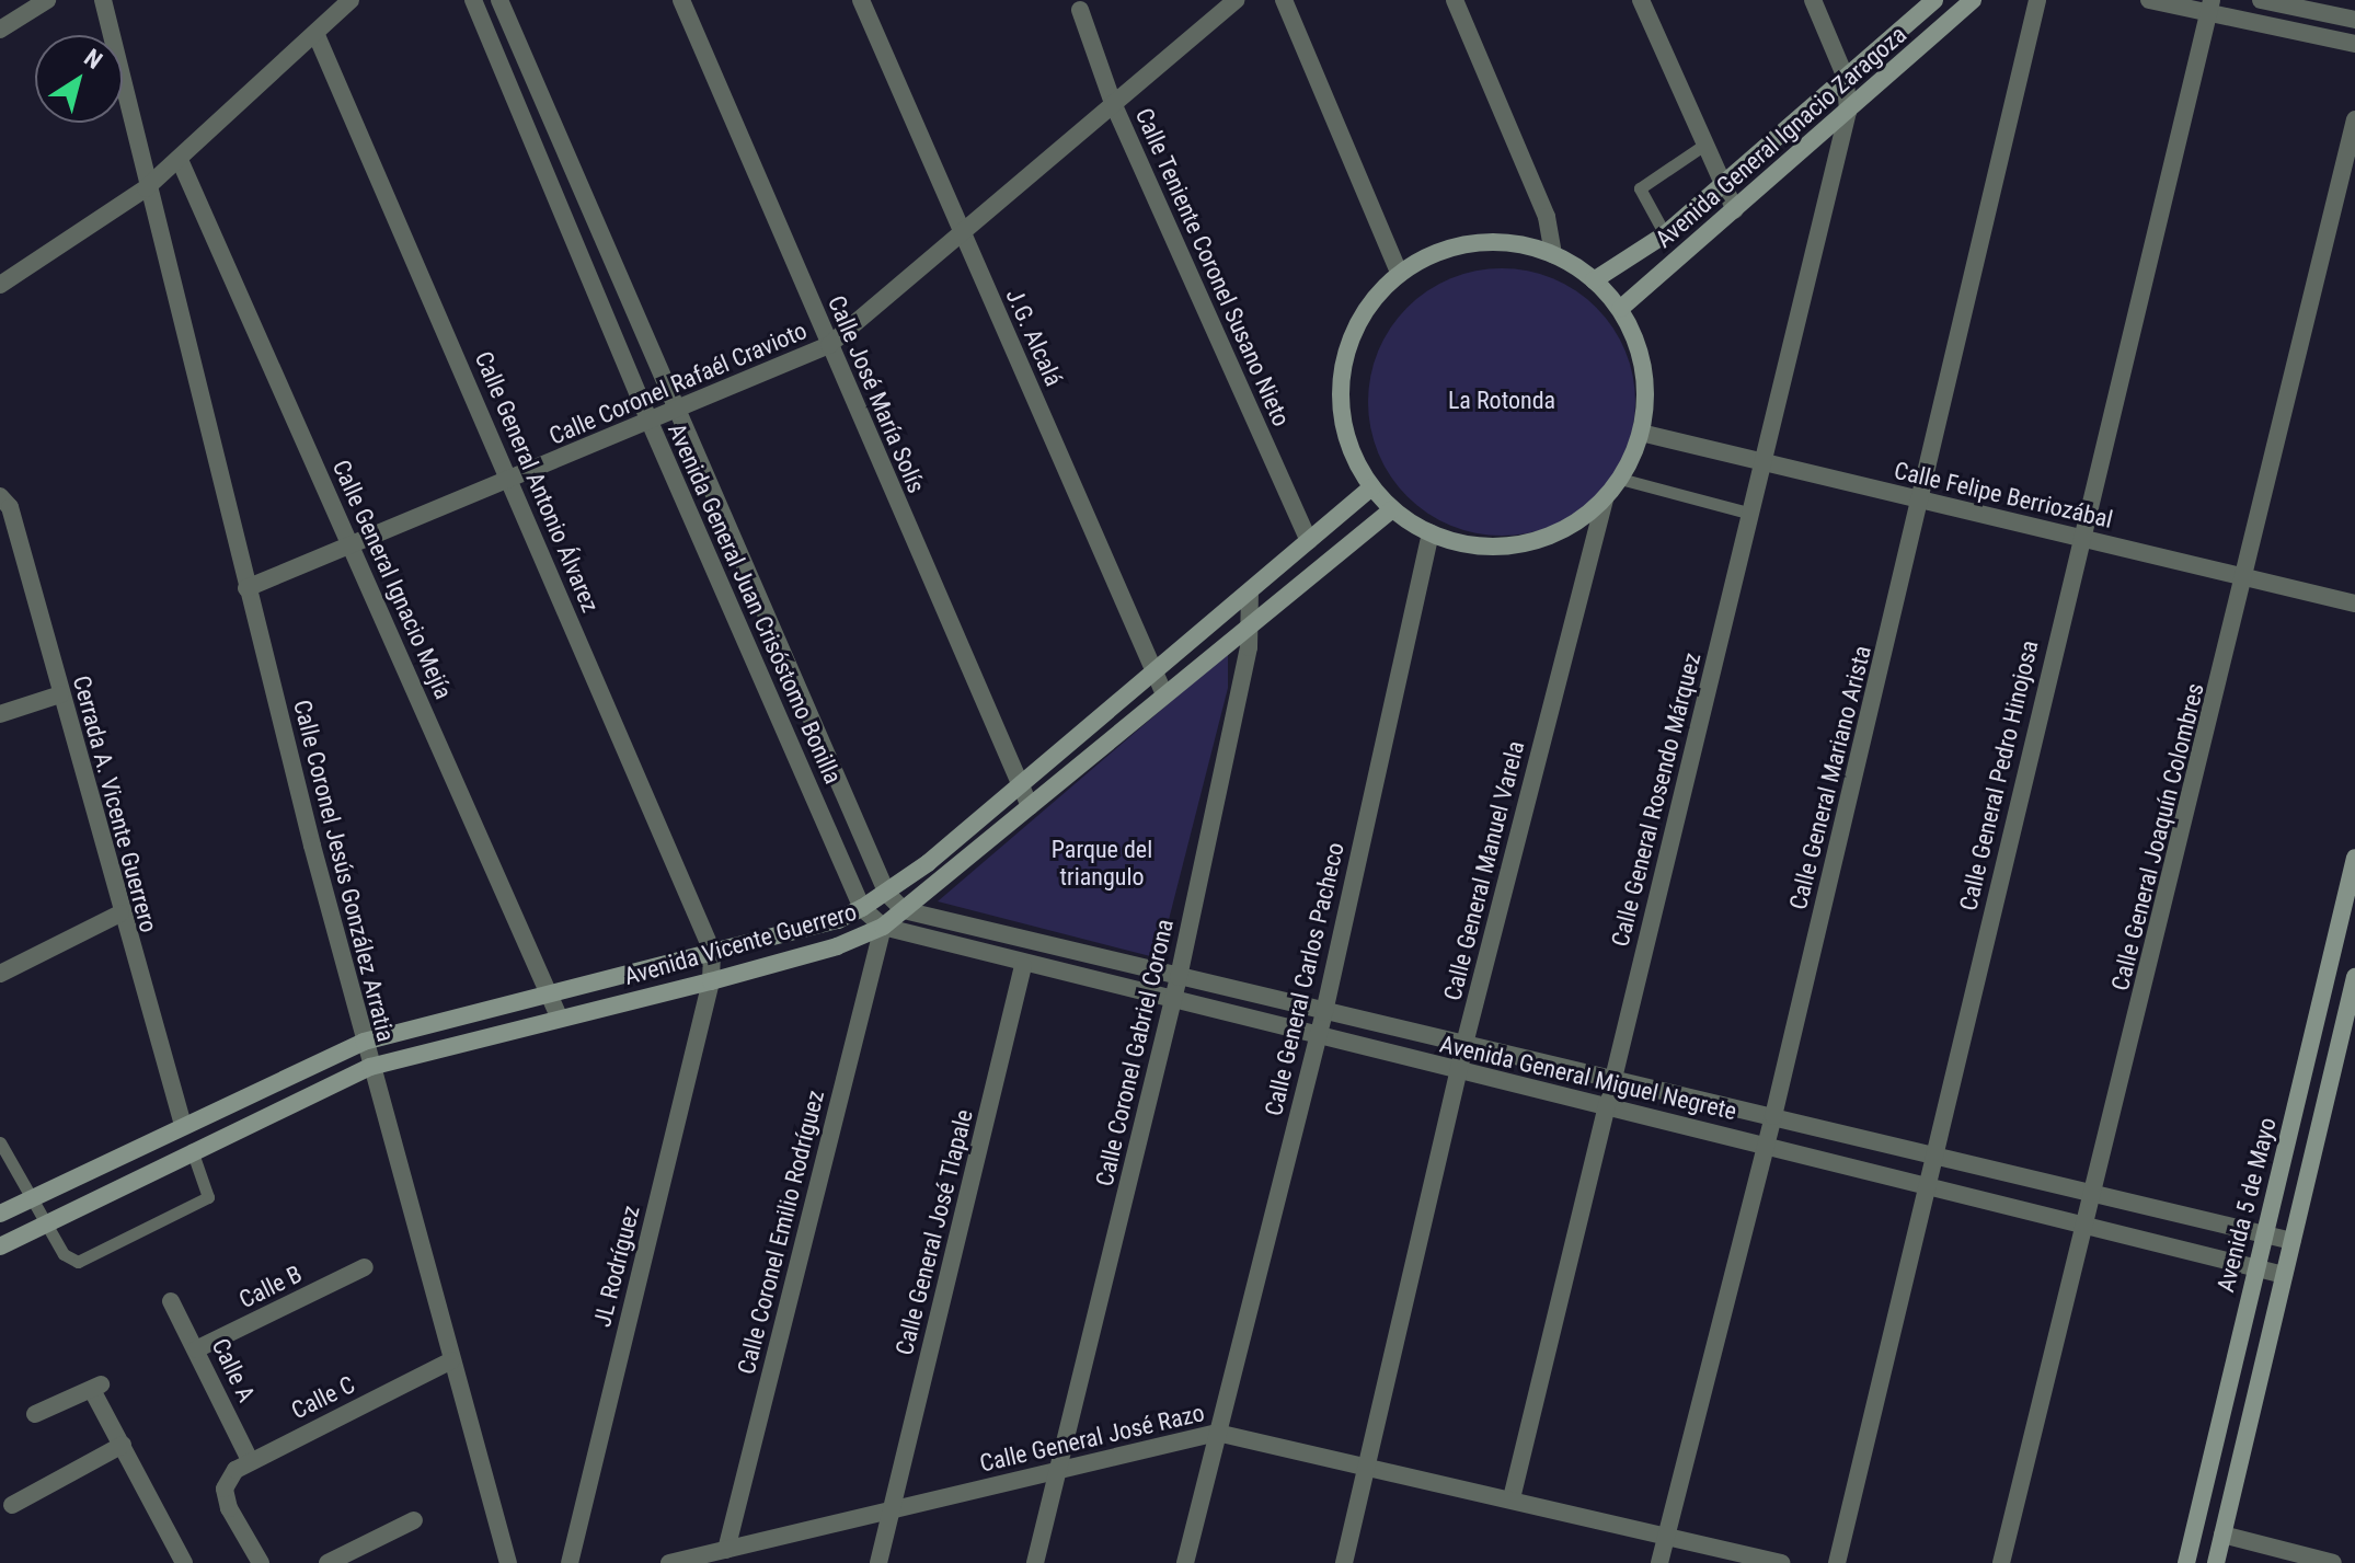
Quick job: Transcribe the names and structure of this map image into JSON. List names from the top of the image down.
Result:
{
  "streets": {
    "main road": ["Avenida General Ignacio Zaragoza", "Avenida Vicente Guerrero", "Avenida 5 de Mayo"],
    "street": [
      "Calle Teniente Coronel Susano Nieto",
      "J.G. Alcalá",
      "Calle Coronel Rafaél Cravioto",
      "Calle José María Solís",
      "Calle General Antonio Álvarez",
      "Calle Felipe Berriozábal",
      "Calle General Ignacio Mejía",
      "Avenida General Juan Crisóstomo Bonilla",
      "Calle General Pedro Hinojosa",
      "Calle General Mariano Arista",
      "Calle General Rosendo Márquez",
      "Cerrada A. Vicente Guerrero",
      "Calle General Joaquín Colombres",
      "Calle Coronel Jesús González Arratia",
      "Calle General Manuel Varela",
      "Calle General Carlos Pacheco",
      "Calle Coronel Gabriel Corona",
      "Avenida General Miguel Negrete",
      "Calle Coronel Emilio Rodríguez",
      "Calle General José Tlapale",
      "JL Rodríguez",
      "Calle B",
      "Calle A",
      "Calle C",
      "Calle General José Razo"
    ]
  },
  "crossings": [
    ["Avenida General Ignacio Zaragoza", "Calle Felipe Berriozábal"],
    ["Avenida General Ignacio Zaragoza", "Calle General Rosendo Márquez"],
    ["Avenida General Ignacio Zaragoza", "Calle General Manuel Varela"],
    ["Avenida General Ignacio Zaragoza", "Avenida Vicente Guerrero"],
    ["Avenida General Ignacio Zaragoza", "Calle General Carlos Pacheco"],
    ["Calle Teniente Coronel Susano Nieto", "Calle Coronel Rafaél Cravioto"],
    ["Calle Teniente Coronel Susano Nieto", "Avenida Vicente Guerrero"],
    ["J.G. Alcalá", "Calle Coronel Rafaél Cravioto"],
    ["J.G. Alcalá", "Avenida Vicente Guerrero"],
    ["Calle Coronel Rafaél Cravioto", "Calle José María Solís"],
    ["Calle Coronel Rafaél Cravioto", "Calle General Antonio Álvarez"],
    ["Calle Coronel Rafaél Cravioto", "Calle General Ignacio Mejía"],
    ["Calle Coronel Rafaél Cravioto", "Avenida General Juan Crisóstomo Bonilla"],
    ["Calle Coronel Rafaél Cravioto", "Calle Coronel Jesús González Arratia"],
    ["Calle José María Solís", "Avenida Vicente Guerrero"],
    ["Calle General Antonio Álvarez", "Avenida Vicente Guerrero"],
    ["Calle General Antonio Álvarez", "JL Rodríguez"],
    ["Calle Felipe Berriozábal", "Calle General Pedro Hinojosa"],
    ["Calle Felipe Berriozábal", "Calle General Mariano Arista"],
    ["Calle Felipe Berriozábal", "Calle General Rosendo Márquez"],
    ["Calle Felipe Berriozábal", "Calle General Joaquín Colombres"],
    ["Calle Felipe Berriozábal", "Calle General Manuel Varela"],
    ["Calle Felipe Berriozábal", "Avenida Vicente Guerrero"],
    ["Calle Felipe Berriozábal", "Calle General Carlos Pacheco"],
    ["Calle General Ignacio Mejía", "Avenida Vicente Guerrero"],
    ["Avenida General Juan Crisóstomo Bonilla", "Avenida Vicente Guerrero"],
    ["Avenida General Juan Crisóstomo Bonilla", "Avenida General Miguel Negrete"],
    ["Avenida General Juan Crisóstomo Bonilla", "Calle Coronel Emilio Rodríguez"],
    ["Calle General Pedro Hinojosa", "Avenida General Miguel Negrete"],
    ["Calle General Mariano Arista", "Avenida General Miguel Negrete"],
    ["Calle General Mariano Arista", "Calle General José Razo"],
    ["Calle General Rosendo Márquez", "Avenida General Miguel Negrete"],
    ["Calle General Rosendo Márquez", "Calle General José Razo"],
    ["Cerrada A. Vicente Guerrero", "Avenida Vicente Guerrero"],
    ["Calle General Joaquín Colombres", "Avenida General Miguel Negrete"],
    ["Calle Coronel Jesús González Arratia", "Avenida Vicente Guerrero"],
    ["Calle Coronel Jesús González Arratia", "Calle C"],
    ["Calle General Manuel Varela", "Avenida Vicente Guerrero"],
    ["Calle General Manuel Varela", "Calle General Carlos Pacheco"],
    ["Calle General Manuel Varela", "Avenida General Miguel Negrete"],
    ["Calle General Manuel Varela", "Calle General José Razo"],
    ["Avenida Vicente Guerrero", "Calle General Carlos Pacheco"],
    ["Avenida Vicente Guerrero", "Calle Coronel Gabriel Corona"],
    ["Avenida Vicente Guerrero", "Avenida General Miguel Negrete"],
    ["Avenida Vicente Guerrero", "Calle Coronel Emilio Rodríguez"],
    ["Avenida Vicente Guerrero", "JL Rodríguez"],
    ["Calle General Carlos Pacheco", "Avenida General Miguel Negrete"],
    ["Calle General Carlos Pacheco", "Calle General José Razo"],
    ["Calle Coronel Gabriel Corona", "Avenida General Miguel Negrete"],
    ["Calle Coronel Gabriel Corona", "Calle General José Razo"],
    ["Avenida General Miguel Negrete", "Avenida 5 de Mayo"],
    ["Avenida General Miguel Negrete", "Calle Coronel Emilio Rodríguez"],
    ["Avenida General Miguel Negrete", "Calle General José Tlapale"],
    ["Calle Coronel Emilio Rodríguez", "Calle General José Razo"],
    ["Calle General José Tlapale", "Calle General José Razo"],
    ["Calle B", "Calle A"],
    ["Calle A", "Calle C"]
  ],
  "parks": ["La Rotonda", "Parque del triangulo"],
  "north": "top right"
}
